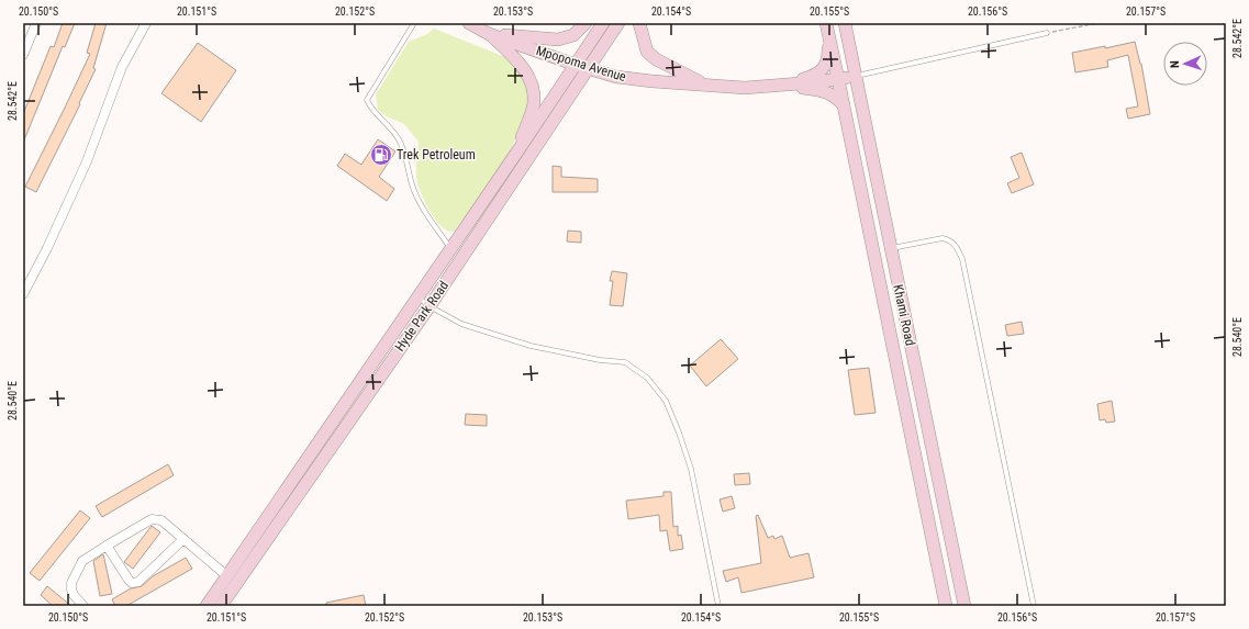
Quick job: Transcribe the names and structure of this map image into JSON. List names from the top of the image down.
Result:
{
  "streets": {
    "street": ["Mpopoma Avenue", "Khami Road", "Hyde Park Road"]
  },
  "crossings": [
    ["Mpopoma Avenue", "Khami Road"],
    ["Mpopoma Avenue", "Hyde Park Road"]
  ],
  "places": {
    "fuel station": ["Trek Petroleum"]
  },
  "north": "left",
  "coordinates": [
    "20.150°S",
    "20.151°S",
    "20.152°S",
    "20.153°S",
    "20.154°S",
    "20.155°S",
    "20.156°S",
    "20.157°S",
    "28.542°E",
    "28.540°E"
  ]
}
